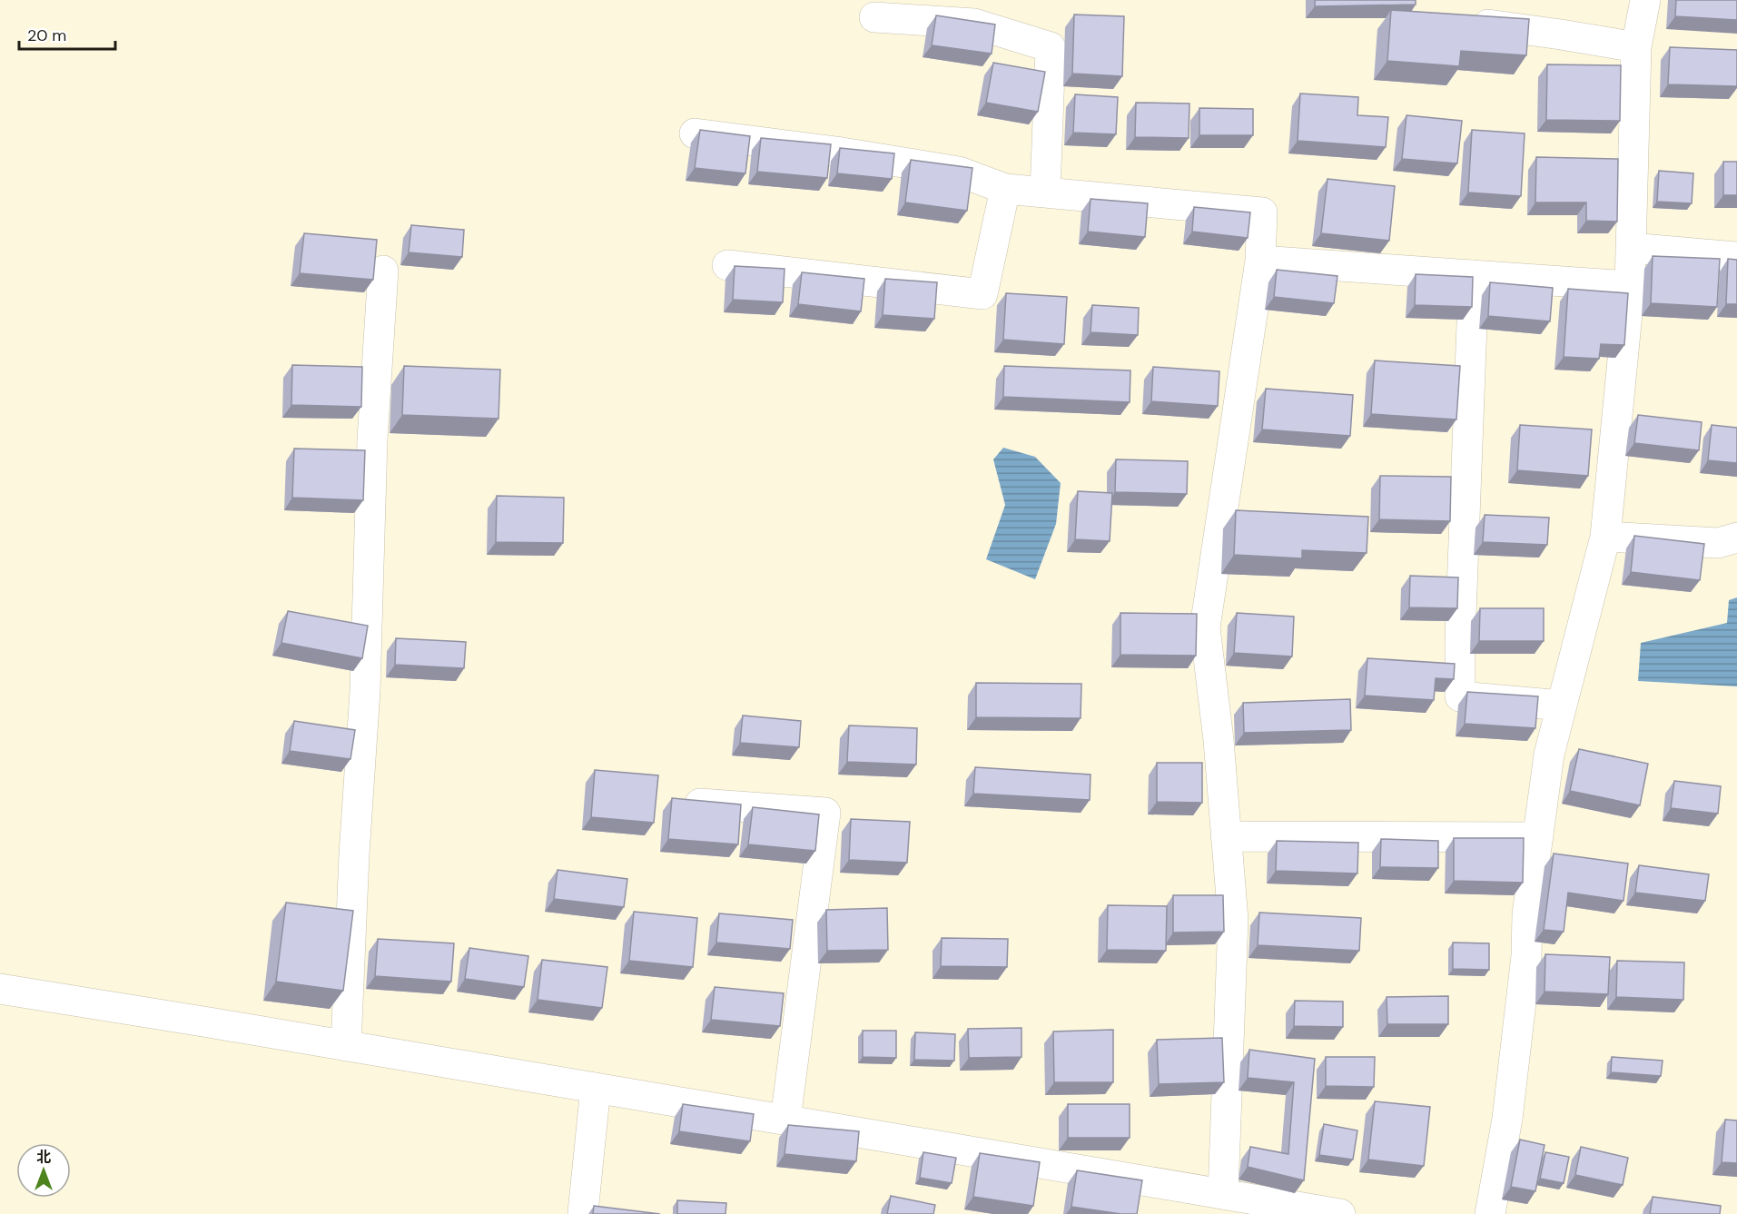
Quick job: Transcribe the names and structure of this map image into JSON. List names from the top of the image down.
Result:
{
  "scale_bar": "20 m",
  "north": "top"
}
